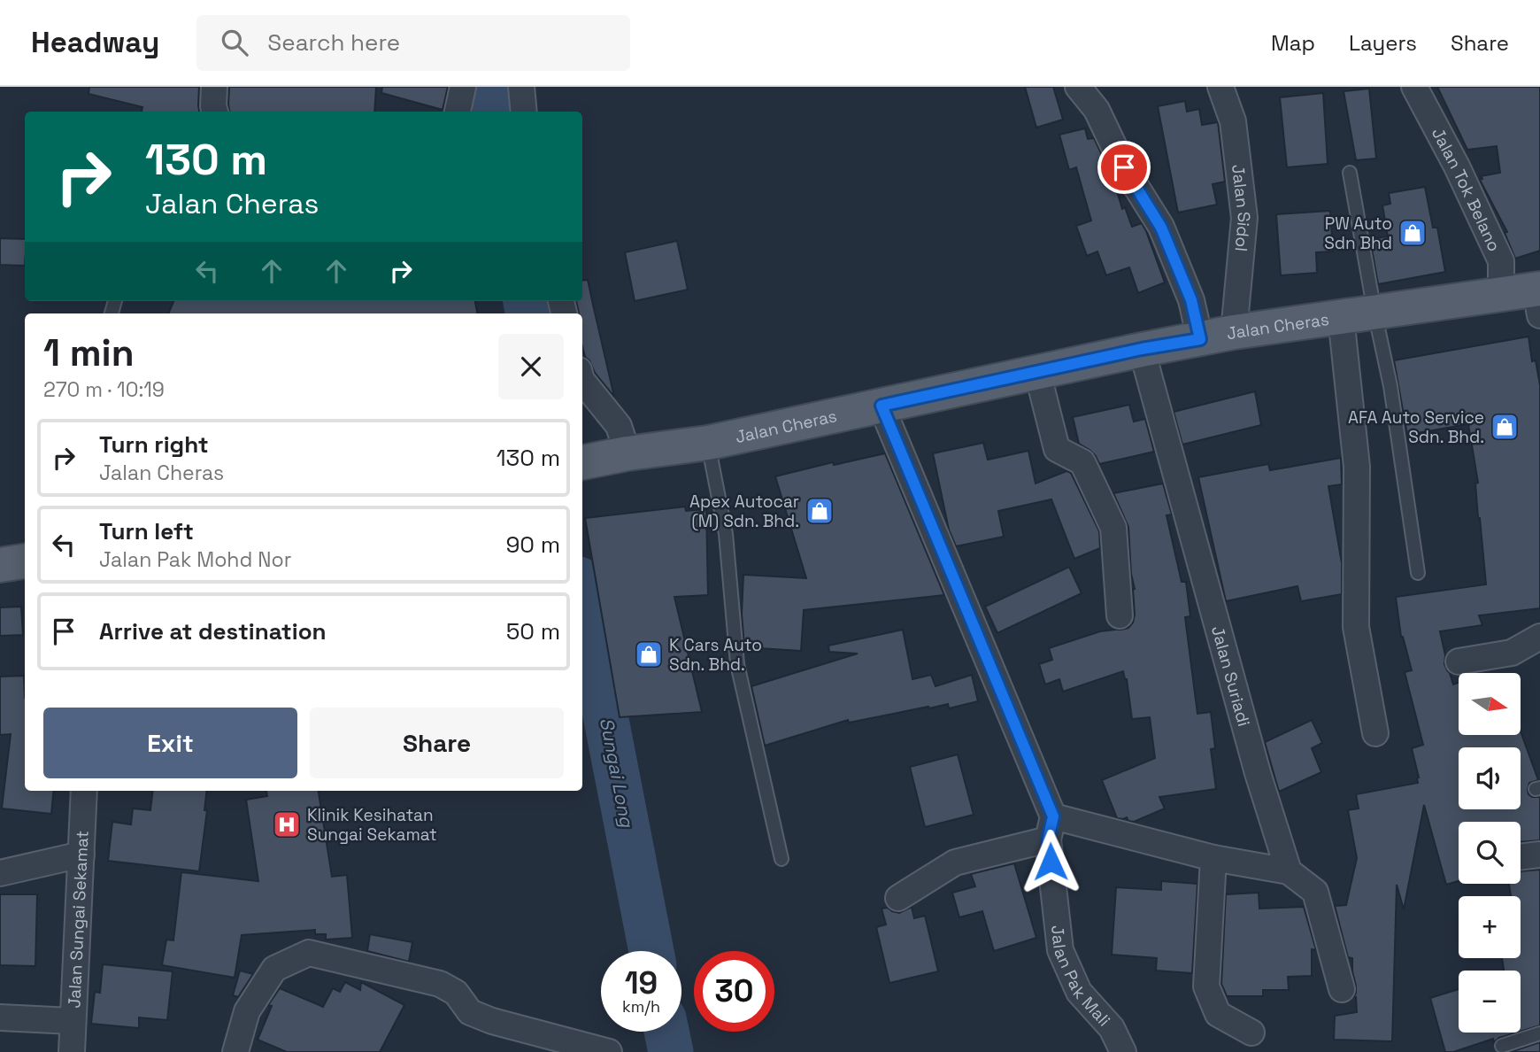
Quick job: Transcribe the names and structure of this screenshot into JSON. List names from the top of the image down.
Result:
{
  "streets": {
    "main road": ["Jalan Cheras"],
    "street": [
      "Jalan Tok Belano",
      "Jalan Sidol",
      "Jalan Suriadi",
      "Jalan Sungai Sekamat",
      "Jalan Pak Mali"
    ]
  },
  "crossings": [
    ["Jalan Tok Belano", "Jalan Cheras"],
    ["Jalan Sidol", "Jalan Cheras"],
    ["Jalan Cheras", "Jalan Suriadi"],
    ["Jalan Cheras", "Jalan Pak Mali"]
  ],
  "water": ["Sungai Long"],
  "places": {
    "shop": [
      "PW Auto Sdn Bhd",
      "AFA Auto Service Sdn. Bhd.",
      "Apex Autocar (M) Sdn. Bhd.",
      "K Cars Auto Sdn. Bhd."
    ],
    "hospital": ["Klinik Kesihatan Sungai Sekamat"]
  },
  "north": "right",
  "page": {
    "header": "Headway",
    "search": "Search here",
    "nav": ["Map", "Layers", "Share"],
    "turn": ["130 m", "Jalan Cheras"],
    "heading": ["1 min", "270 m · 10:19"],
    "list": [
      {
        "name": "Turn right",
        "note": "Jalan Cheras",
        "value": "130 m"
      },
      {
        "name": "Turn left",
        "note": "Jalan Pak Mohd Nor",
        "value": "90 m"
      },
      {
        "name": "Arrive at destination",
        "value": "50 m"
      }
    ],
    "map_buttons": ["+", "−"],
    "buttons": ["Exit", "Share"],
    "speed": "19 km/h",
    "limit": "30"
  }
}
